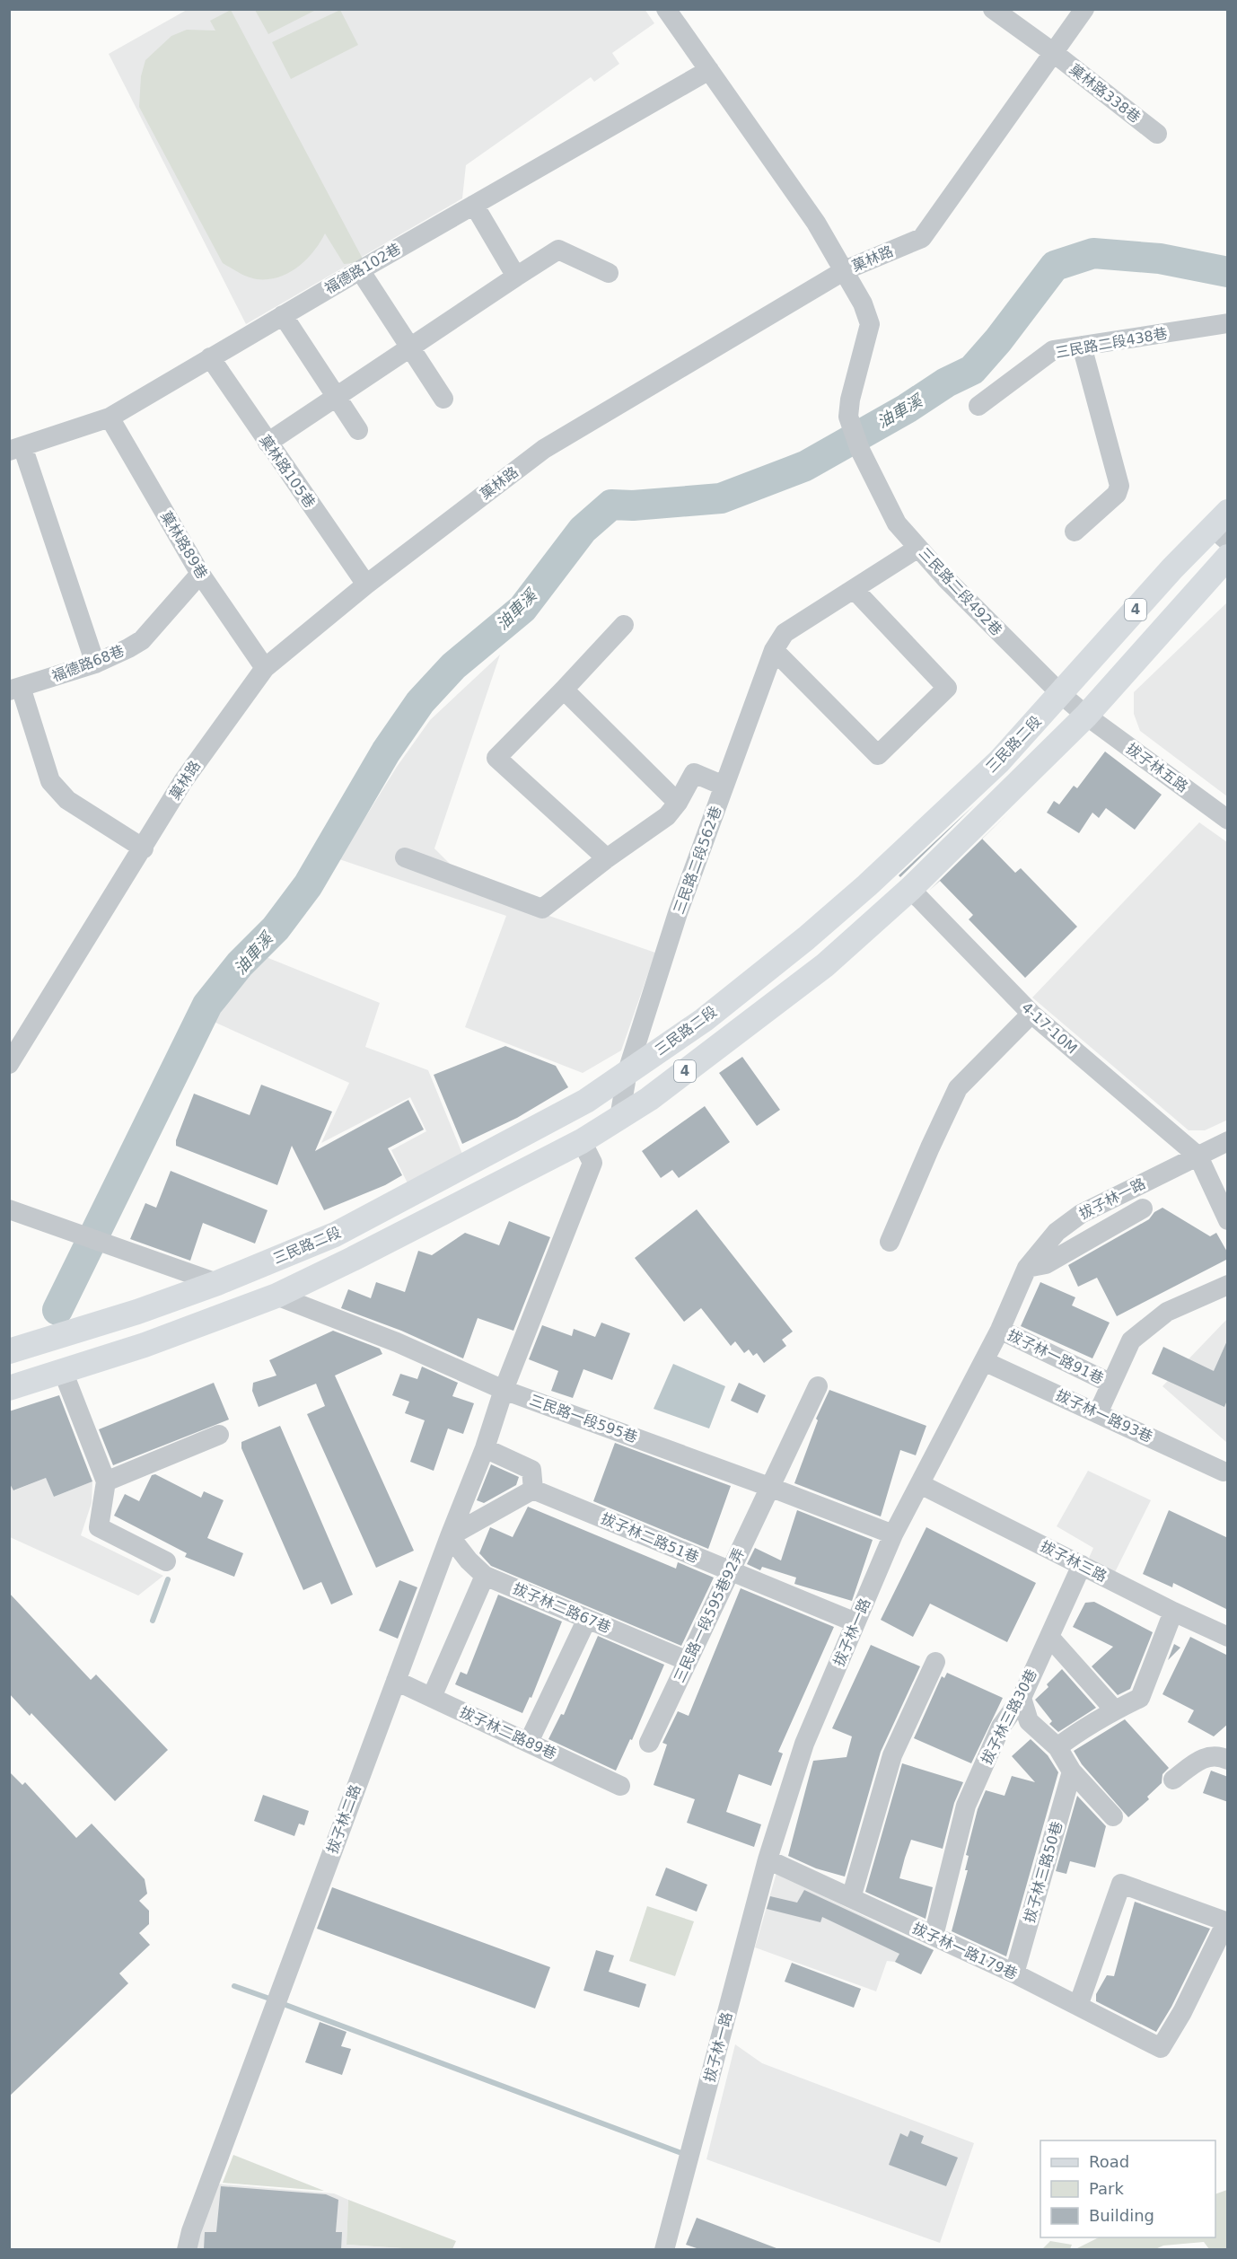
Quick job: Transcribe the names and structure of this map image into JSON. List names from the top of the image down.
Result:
{
  "streets": {
    "main road": ["4", "三民路二段"],
    "street": [
      "菓林路338巷",
      "菓林路",
      "福德路102巷",
      "三民路二段438巷",
      "菓林路105巷",
      "菓林路89巷",
      "三民路二段492巷",
      "福德路68巷",
      "拔子林五路",
      "三民路二段562巷",
      "4-17-10M",
      "拔子林一路",
      "拔子林一路91巷",
      "拔子林一路93巷",
      "三民路一段595巷",
      "拔子林二路51巷",
      "拔子林三路",
      "拔子林二路67巷",
      "三民路一段595巷92弄",
      "拔子林三路30巷",
      "拔子林二路89巷",
      "拔子林二路",
      "拔子林三路50巷",
      "拔子林一路179巷"
    ]
  },
  "crossings": [
    ["菓林路338巷", "菓林路"],
    ["菓林路", "菓林路105巷"],
    ["菓林路", "菓林路89巷"],
    ["菓林路", "三民路二段492巷"],
    ["福德路102巷", "菓林路105巷"],
    ["福德路102巷", "菓林路89巷"],
    ["菓林路89巷", "福德路68巷"],
    ["三民路二段492巷", "三民路二段"],
    ["三民路二段492巷", "拔子林五路"],
    ["三民路二段492巷", "三民路二段562巷"],
    ["三民路二段", "拔子林五路"],
    ["三民路二段", "三民路二段562巷"],
    ["三民路二段", "4-17-10M"],
    ["三民路二段", "三民路一段595巷"],
    ["三民路二段", "拔子林二路"],
    ["4-17-10M", "拔子林一路"],
    ["拔子林一路", "拔子林一路91巷"],
    ["拔子林一路", "拔子林一路93巷"],
    ["拔子林一路", "三民路一段595巷"],
    ["拔子林一路", "拔子林二路51巷"],
    ["拔子林一路", "拔子林三路"],
    ["拔子林一路", "拔子林一路179巷"],
    ["拔子林一路91巷", "拔子林一路93巷"],
    ["三民路一段595巷", "三民路一段595巷92弄"],
    ["三民路一段595巷", "拔子林二路"],
    ["拔子林二路51巷", "三民路一段595巷92弄"],
    ["拔子林三路", "拔子林三路30巷"],
    ["拔子林二路67巷", "三民路一段595巷92弄"],
    ["拔子林二路67巷", "拔子林二路"],
    ["拔子林三路30巷", "拔子林一路179巷"],
    ["拔子林二路89巷", "拔子林二路"],
    ["拔子林三路50巷", "拔子林一路179巷"]
  ],
  "water": ["油車溪"],
  "legend": ["Road", "Park", "Building"]
}
